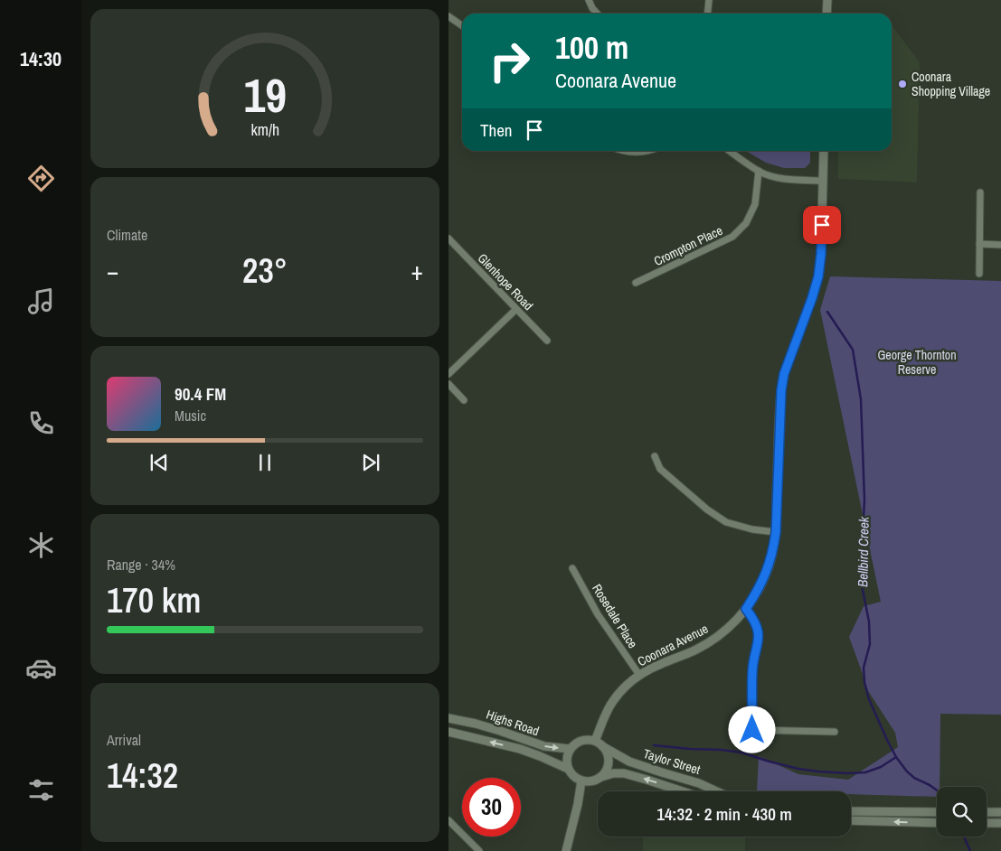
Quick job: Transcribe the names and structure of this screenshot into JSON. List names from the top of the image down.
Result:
{
  "streets": {
    "street": [
      "Crompton Place",
      "Glenhope Road",
      "Rosedale Place",
      "Coonara Avenue",
      "Highs Road",
      "Taylor Street"
    ]
  },
  "crossings": [
    ["Rosedale Place", "Coonara Avenue"],
    ["Coonara Avenue", "Highs Road"],
    ["Coonara Avenue", "Taylor Street"],
    ["Highs Road", "Taylor Street"]
  ],
  "water": ["Bellbird Creek"],
  "parks": ["George Thornton Reserve"],
  "places": ["Coonara Shopping Village"],
  "page": {
    "tabs": "14:30",
    "turn": ["100 m", "Coonara Avenue"],
    "then": "Then",
    "tile": [
      "Climate",
      ["Range · 34%", "170 km"],
      ["Arrival", "14:32"]
    ],
    "heat": ["−", "23°", "+"],
    "song": ["90.4 FM", "Music"],
    "limit": "30",
    "trip": "14:32 · 2 min · 430 m",
    "gauge": ["19", "km/h"]
  }
}
